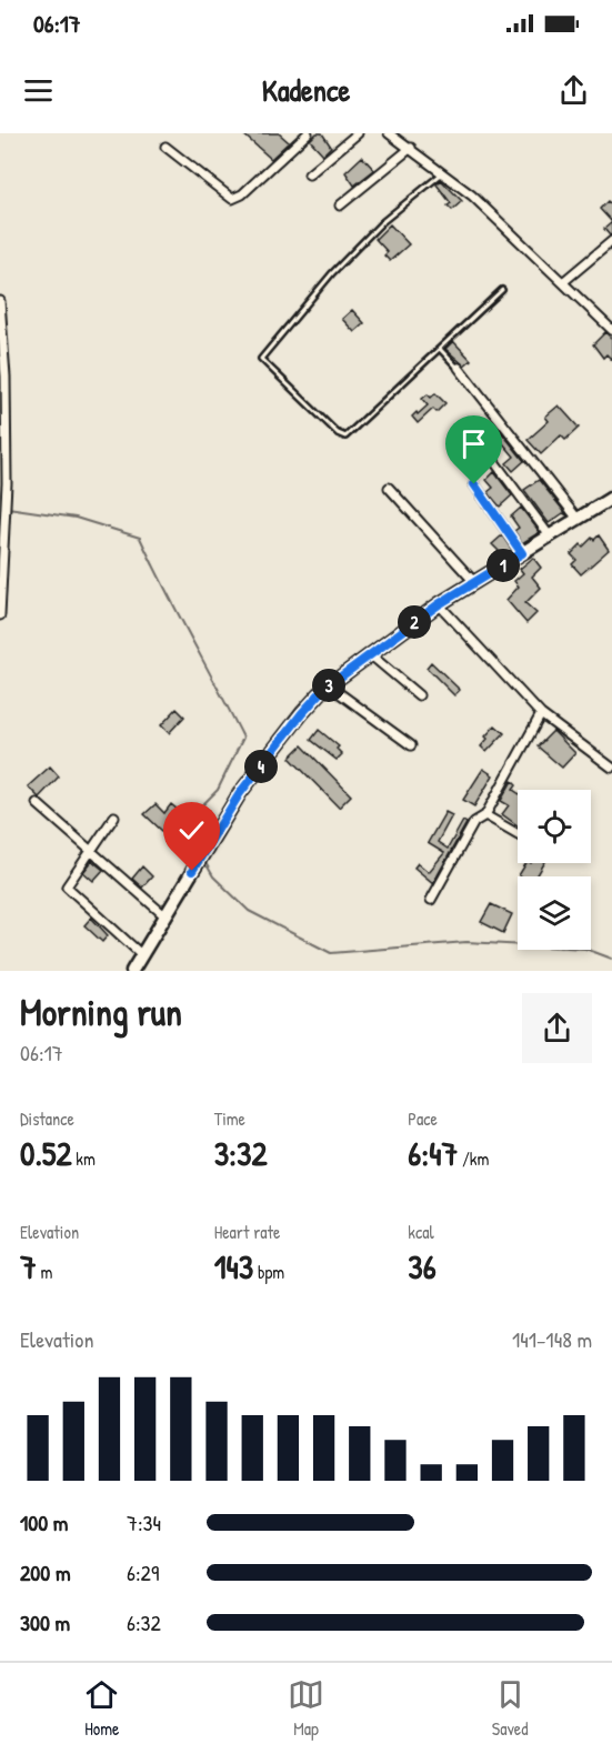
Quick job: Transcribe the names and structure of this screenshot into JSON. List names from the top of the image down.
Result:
{
  "page": {
    "status": "06:17",
    "header": "Kadence",
    "pins": [
      "1",
      "2",
      "3",
      "4"
    ],
    "heading": ["Morning run", "06:17"],
    "stats": [
      ["Distance", "0.52 km"],
      ["Time", "3:32"],
      ["Pace", "6:47 /km"],
      ["Elevation", "7 m"],
      ["Heart rate", "143 bpm"],
      ["kcal", "36"]
    ],
    "chart": ["Elevation", "141–148 m"],
    "list": [
      {
        "name": "100 m",
        "note": "7:34"
      },
      {
        "name": "200 m",
        "note": "6:29"
      },
      {
        "name": "300 m",
        "note": "6:32"
      }
    ],
    "tabs": ["Home", "Map", "Saved"]
  }
}
